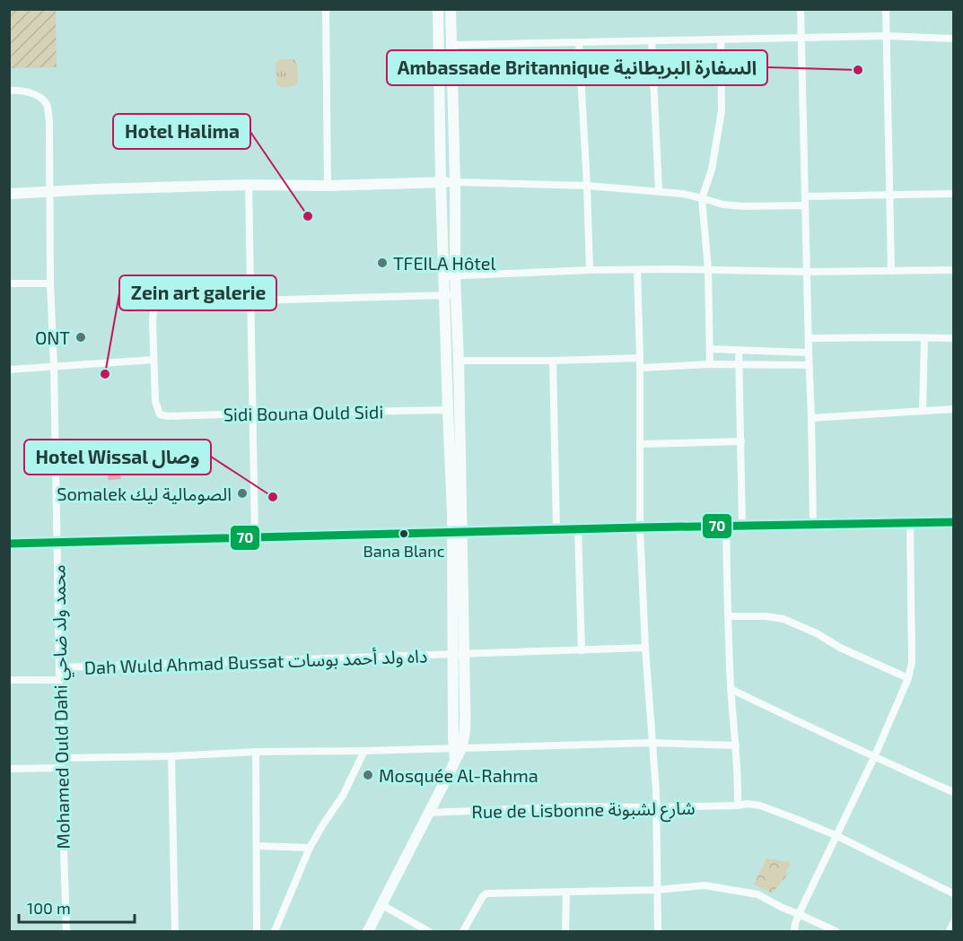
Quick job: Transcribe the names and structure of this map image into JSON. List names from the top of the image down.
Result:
{
  "streets": {
    "street": [
      "Sidi Bouna Ould Sidi",
      "Dah Wuld Ahmad Bussat داه ولد أحمد بوسات",
      "Mohamed Ould Dahi محمد ولد ضاحي",
      "Rue de Lisbonne شارع لشبونة"
    ]
  },
  "crossings": [
    ["Dah Wuld Ahmad Bussat داه ولد أحمد بوسات", "Mohamed Ould Dahi محمد ولد ضاحي"]
  ],
  "places": [
    "Ambassade Britannique السفارة البريطانية",
    "Hotel Halima",
    "TFEILA Hôtel",
    "ONT",
    "Zein art galerie",
    "Somalek الصومالية ليك",
    "Hotel Wissal وصال",
    "Bana Blanc",
    "Mosquée Al-Rahma"
  ],
  "lines": ["transit line 70"],
  "scale_bar": "100 m"
}
